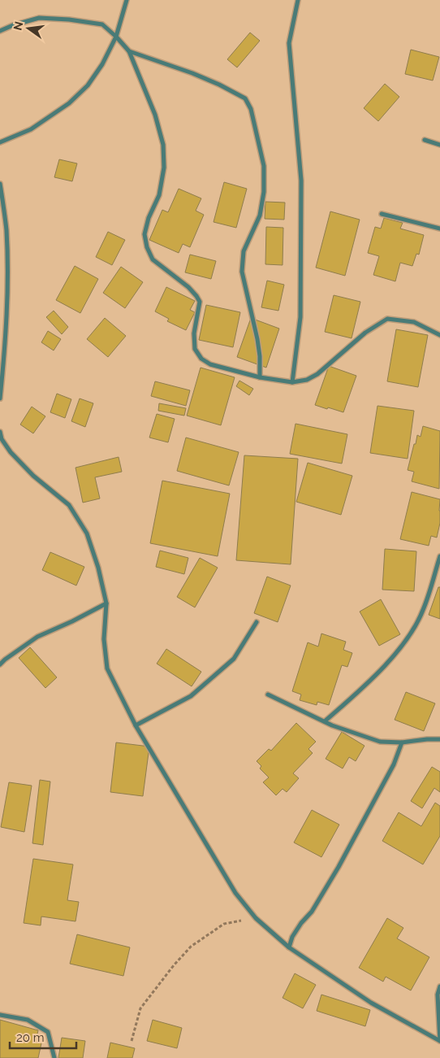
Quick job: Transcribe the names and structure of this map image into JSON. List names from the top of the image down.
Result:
{
  "scale_bar": "20 m",
  "north": "left"
}
